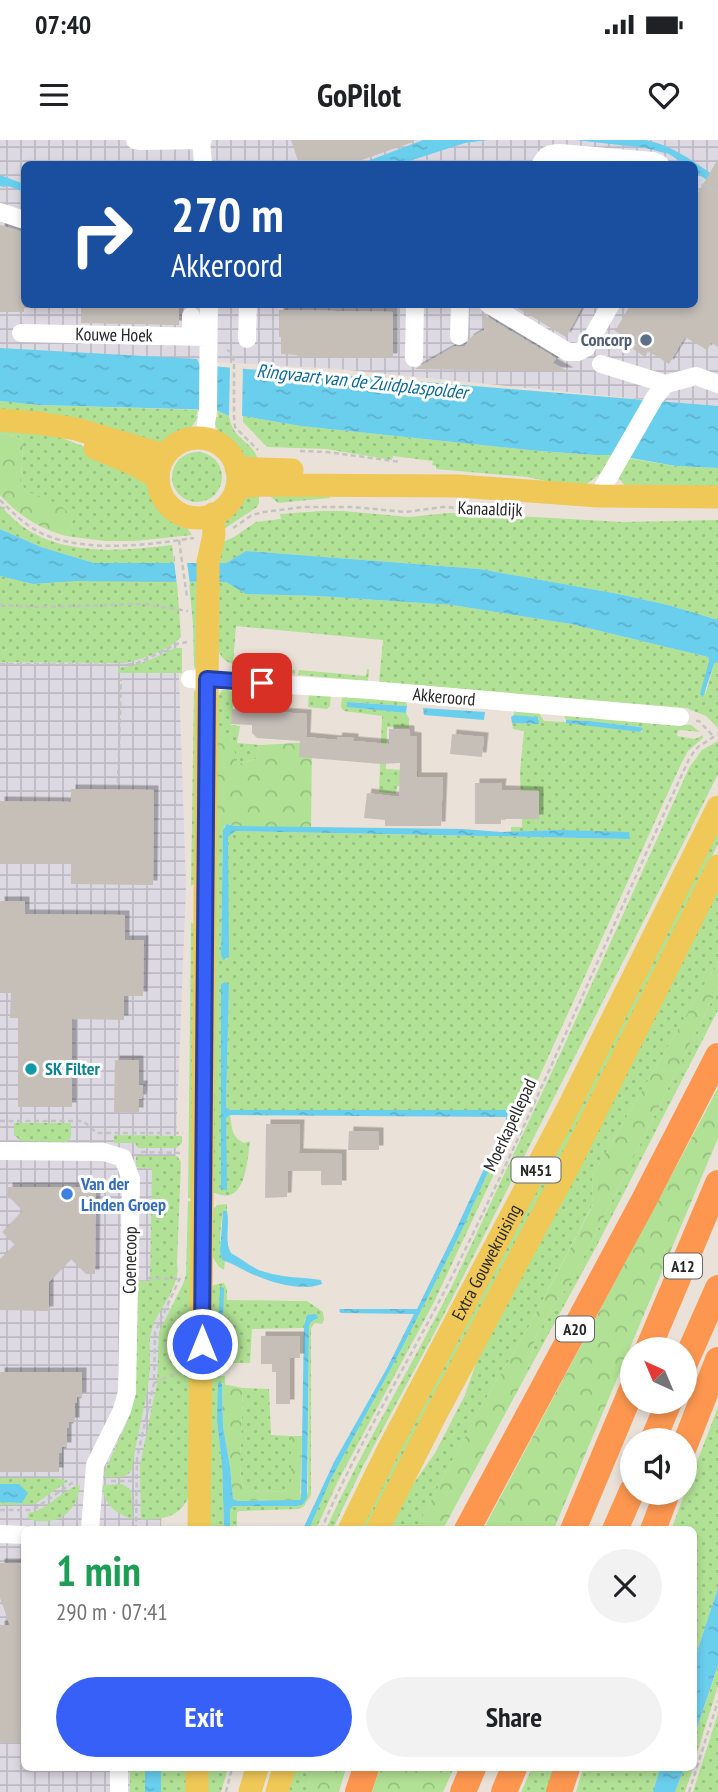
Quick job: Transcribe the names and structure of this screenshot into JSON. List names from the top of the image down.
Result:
{
  "streets": {
    "highway": ["A12", "A20"],
    "main road": ["Kanaaldijk", "N451", "Extra Gouwekruising"],
    "street": ["Kouwe Hoek", "Akkeroord", "Coenecoop"],
    "path": ["Moerkapellepad"]
  },
  "water": ["Ringvaart van de Zuidplaspolder"],
  "places": ["Concorp", "SK Filter", "Van der Linden Groep"],
  "north": "top left",
  "page": {
    "status": "07:40",
    "header": "GoPilot",
    "turn": ["270 m", "Akkeroord"],
    "heading": ["1 min", "290 m · 07:41"],
    "buttons": ["Exit", "Share"]
  }
}
